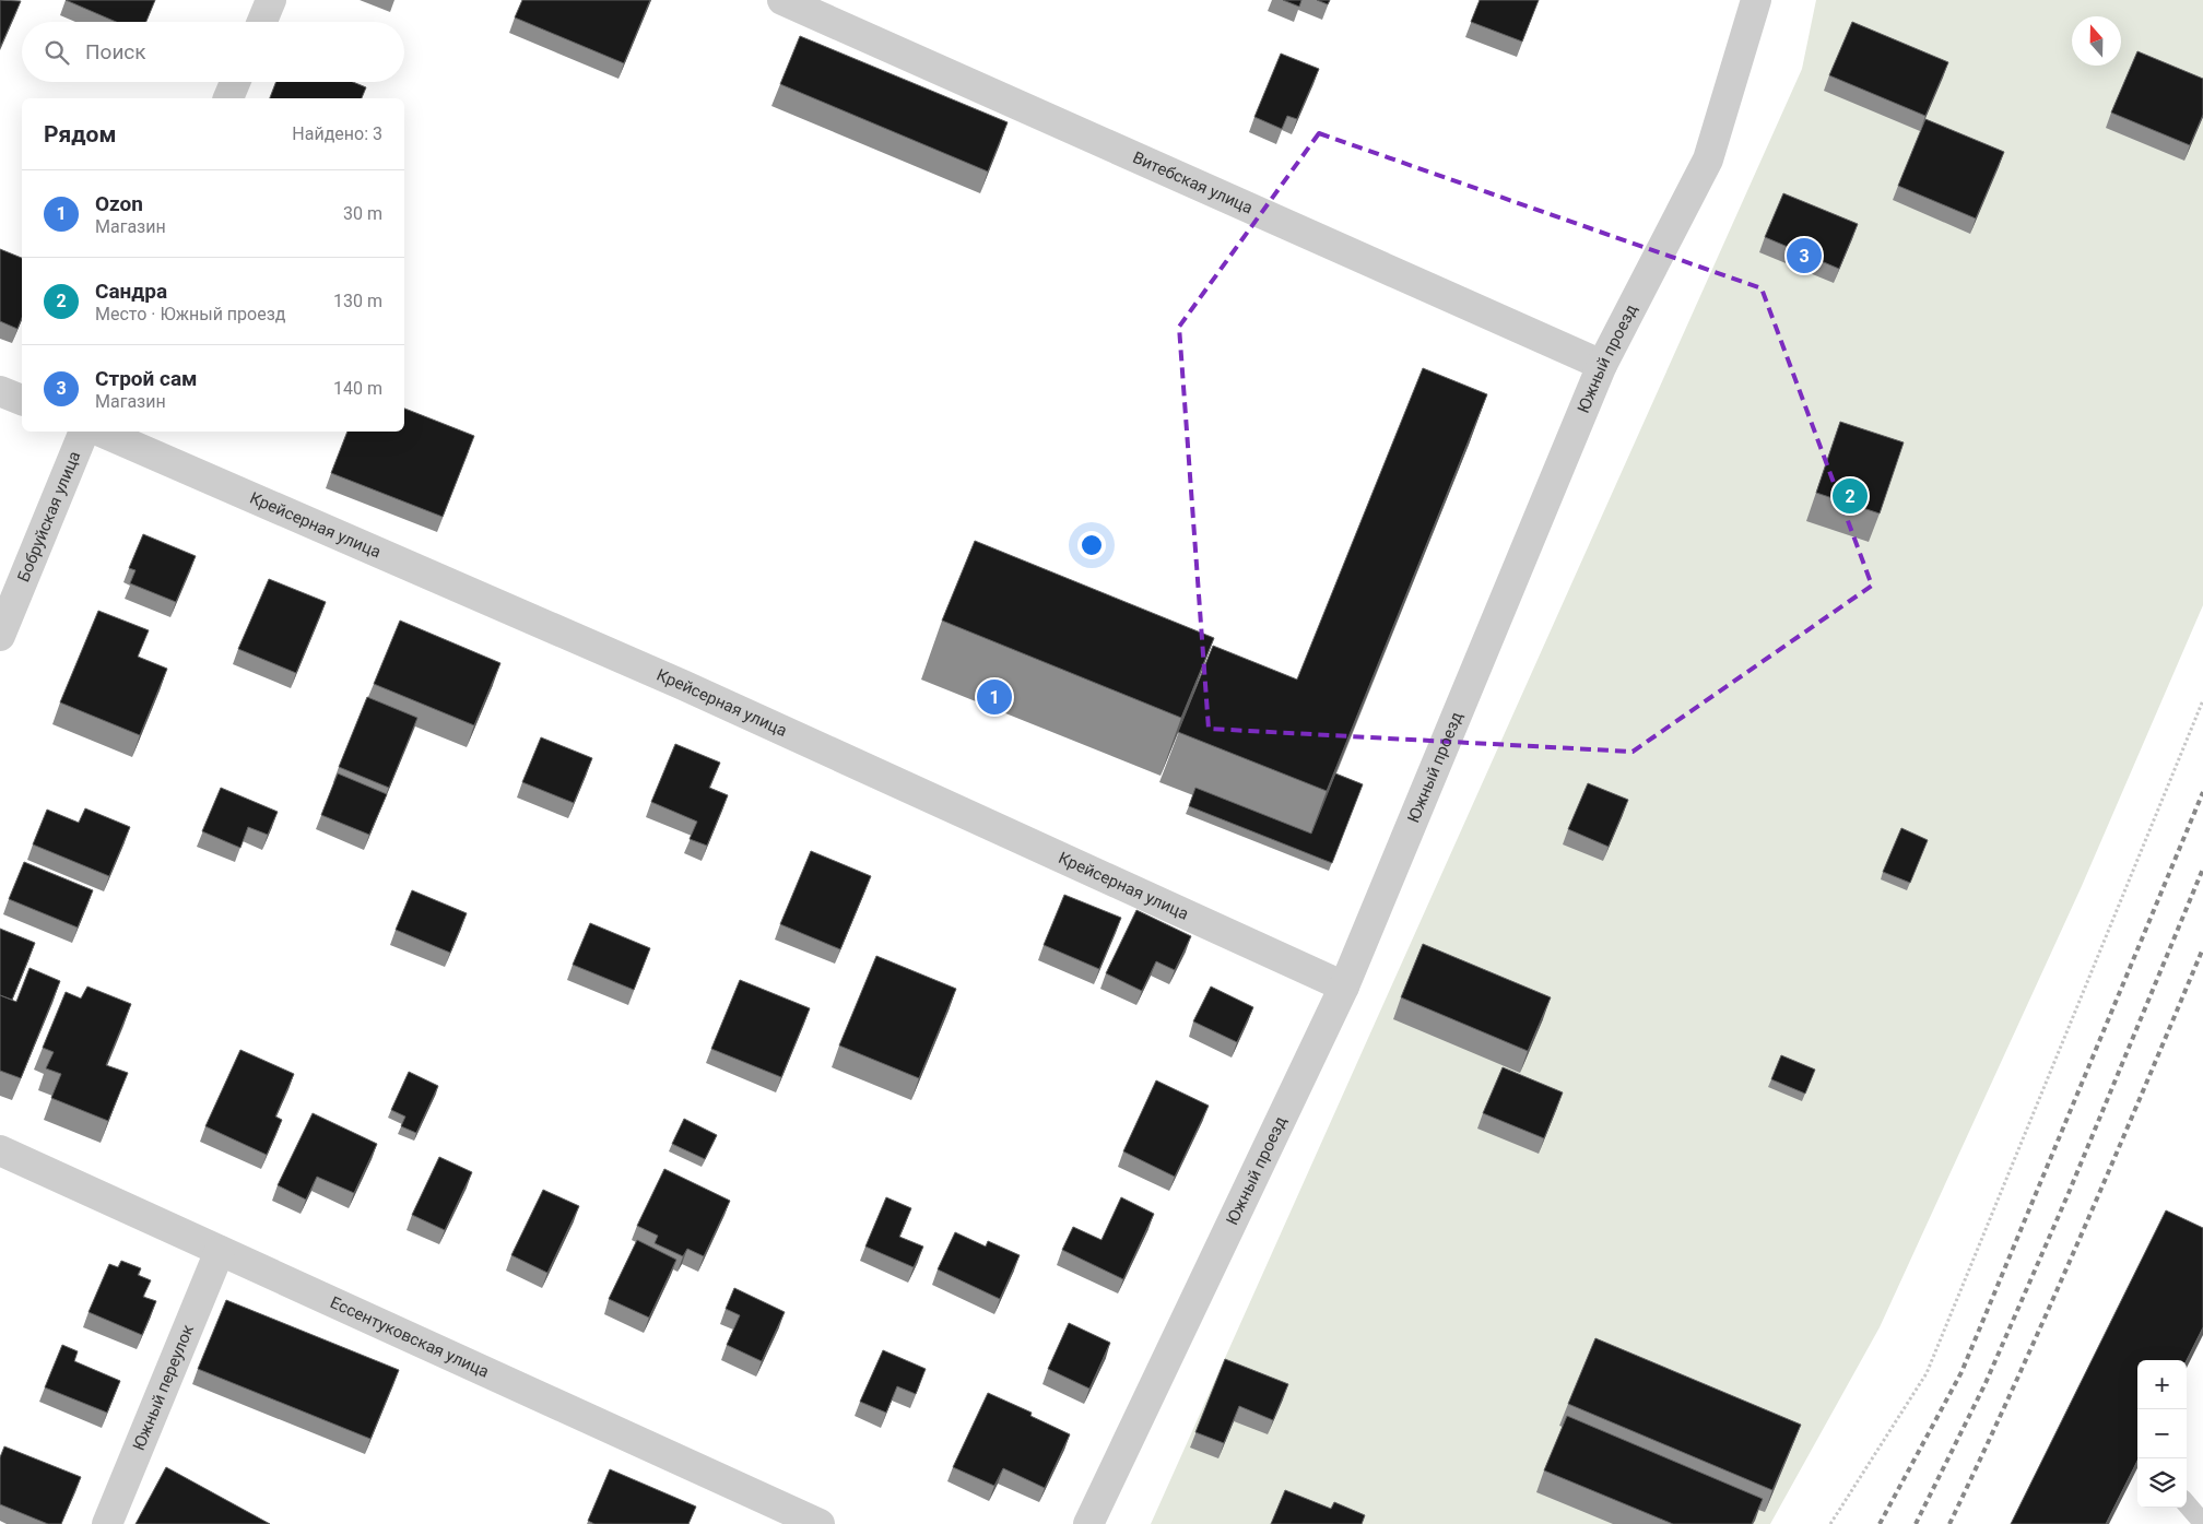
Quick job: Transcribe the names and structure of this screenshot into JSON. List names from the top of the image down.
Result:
{
  "streets": {
    "street": [
      "Витебская улица",
      "Южный проезд",
      "Бобруйская улица",
      "Крейсерная улица",
      "Ессентуковская улица",
      "Южный переулок"
    ]
  },
  "crossings": [
    ["Витебская улица", "Южный проезд"],
    ["Южный проезд", "Крейсерная улица"],
    ["Ессентуковская улица", "Южный переулок"]
  ],
  "north": "top",
  "page": {
    "search": "Поиск",
    "heading": ["Рядом", "Найдено: 3"],
    "list": [
      {
        "mark": "1",
        "name": "Ozon",
        "note": "Магазин",
        "value": "30 m"
      },
      {
        "mark": "2",
        "name": "Сандра",
        "note": "Место · Южный проезд",
        "value": "130 m"
      },
      {
        "mark": "3",
        "name": "Строй сам",
        "note": "Магазин",
        "value": "140 m"
      }
    ],
    "pins": ["3", "2", "1"],
    "map_buttons": ["+", "−"]
  }
}
